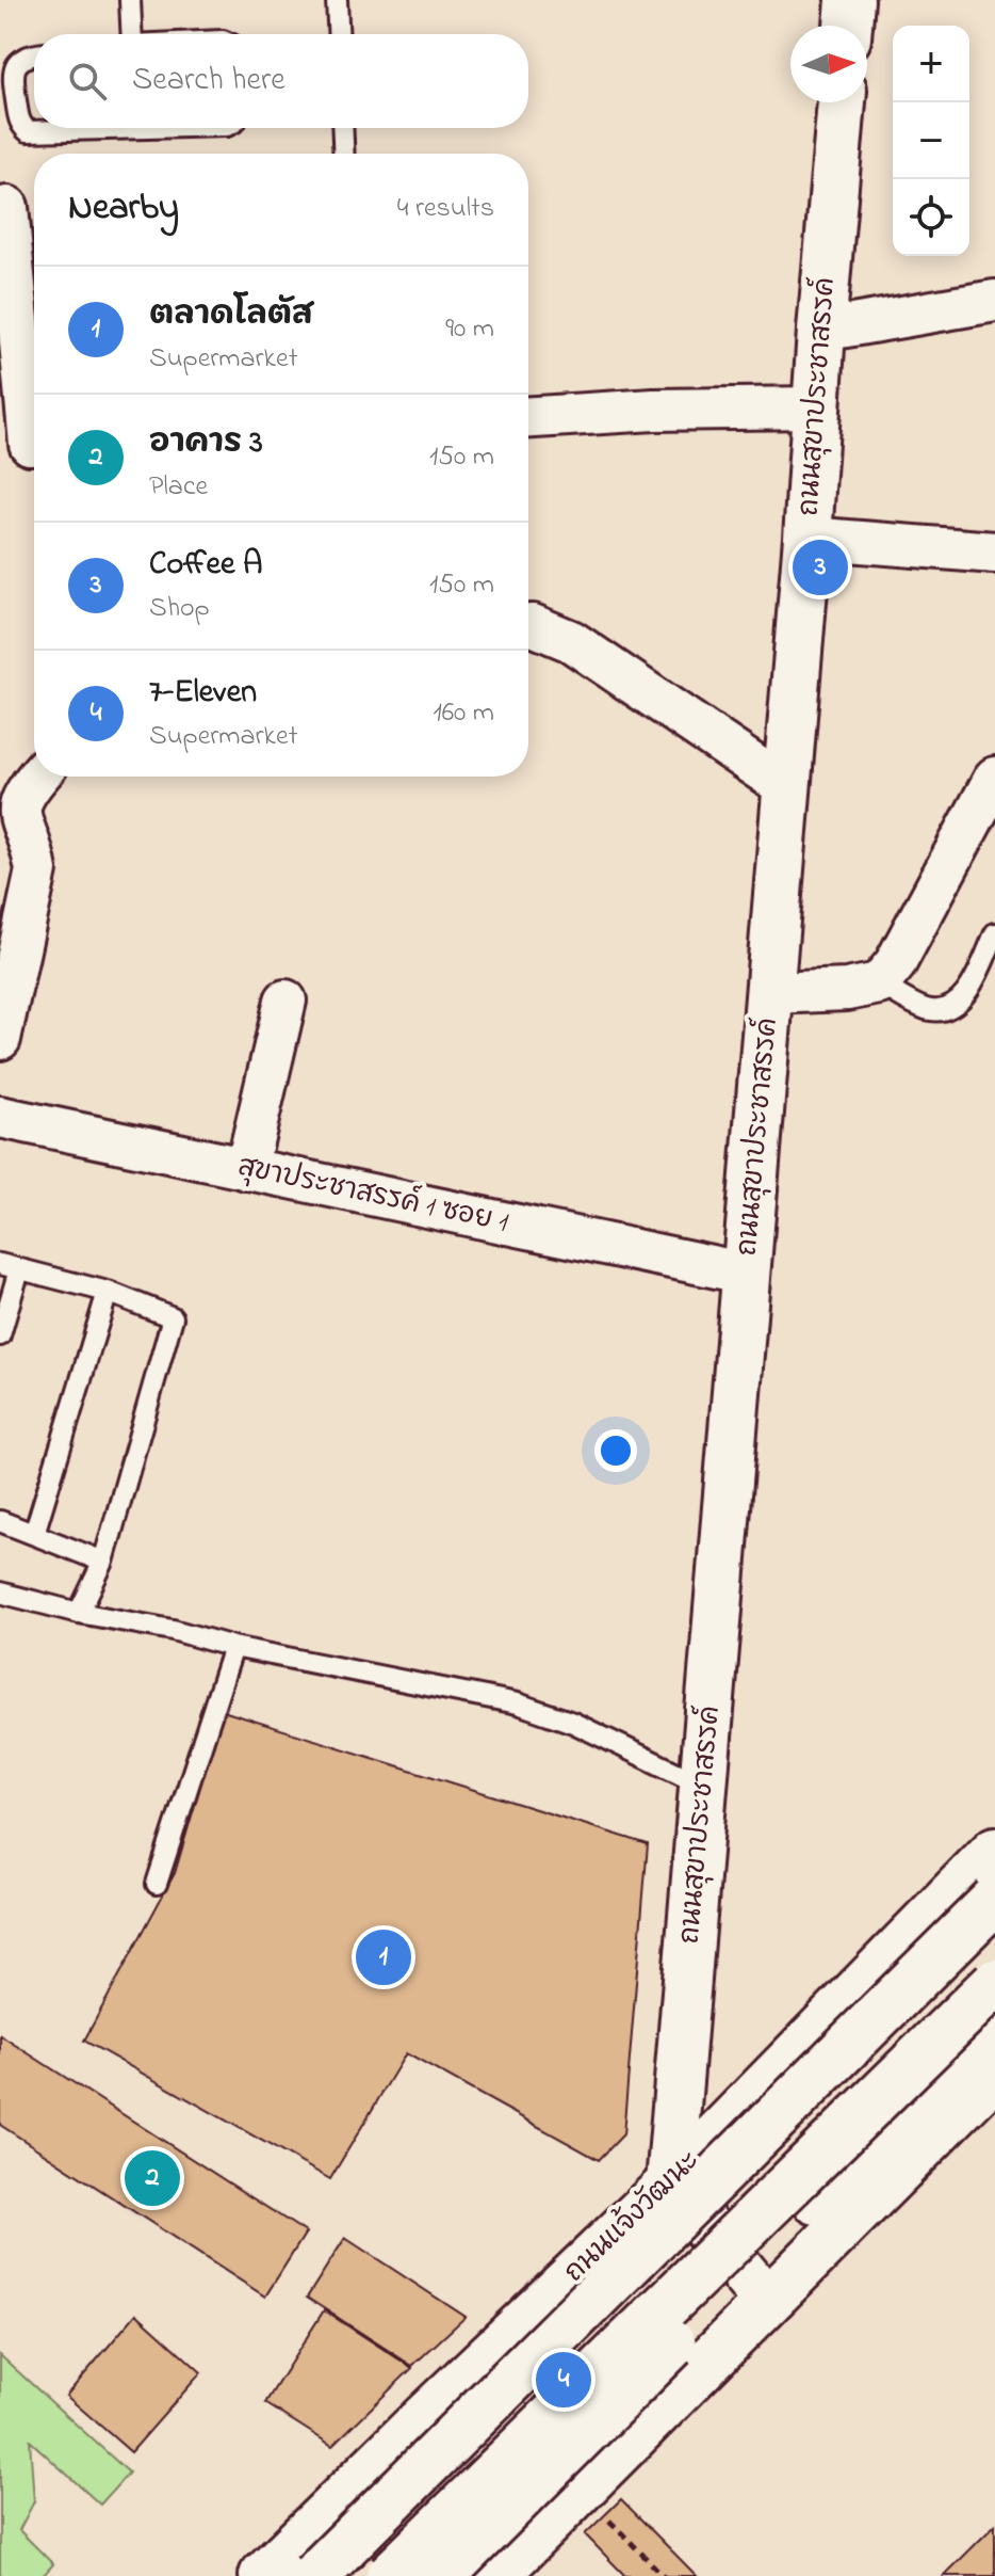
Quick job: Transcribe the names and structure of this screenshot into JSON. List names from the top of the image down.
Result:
{
  "streets": {
    "main road": ["ถนนสุขาประชาสรรค์", "ถนนแจ้งวัฒนะ"],
    "street": ["สุขาประชาสรรค์ 1 ซอย 1"]
  },
  "crossings": [
    ["ถนนสุขาประชาสรรค์", "สุขาประชาสรรค์ 1 ซอย 1"],
    ["ถนนสุขาประชาสรรค์", "ถนนแจ้งวัฒนะ"]
  ],
  "north": "right",
  "page": {
    "map_buttons": ["+", "−"],
    "search": "Search here",
    "heading": ["Nearby", "4 results"],
    "list": [
      {
        "mark": "1",
        "name": "ตลาดโลตัส",
        "note": "Supermarket",
        "value": "90 m"
      },
      {
        "mark": "2",
        "name": "อาคาร 3",
        "note": "Place",
        "value": "150 m"
      },
      {
        "mark": "3",
        "name": "Coffee A",
        "note": "Shop",
        "value": "150 m"
      },
      {
        "mark": "4",
        "name": "7-Eleven",
        "note": "Supermarket",
        "value": "160 m"
      }
    ],
    "pins": [
      "3",
      "1",
      "2",
      "4"
    ]
  }
}
